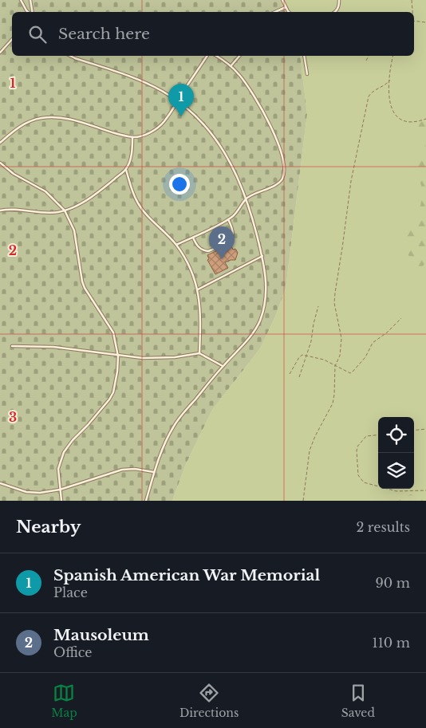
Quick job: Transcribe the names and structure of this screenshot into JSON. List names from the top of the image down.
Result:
{
  "page": {
    "search": "Search here",
    "pins": ["1", "2"],
    "heading": ["Nearby", "2 results"],
    "list": [
      {
        "mark": "1",
        "name": "Spanish American War Memorial",
        "note": "Place",
        "value": "90 m"
      },
      {
        "mark": "2",
        "name": "Mausoleum",
        "note": "Office",
        "value": "110 m"
      }
    ],
    "nav": ["Map", "Directions", "Saved"]
  },
  "grid": {
    "rows": ["1", "2", "3"]
  }
}
